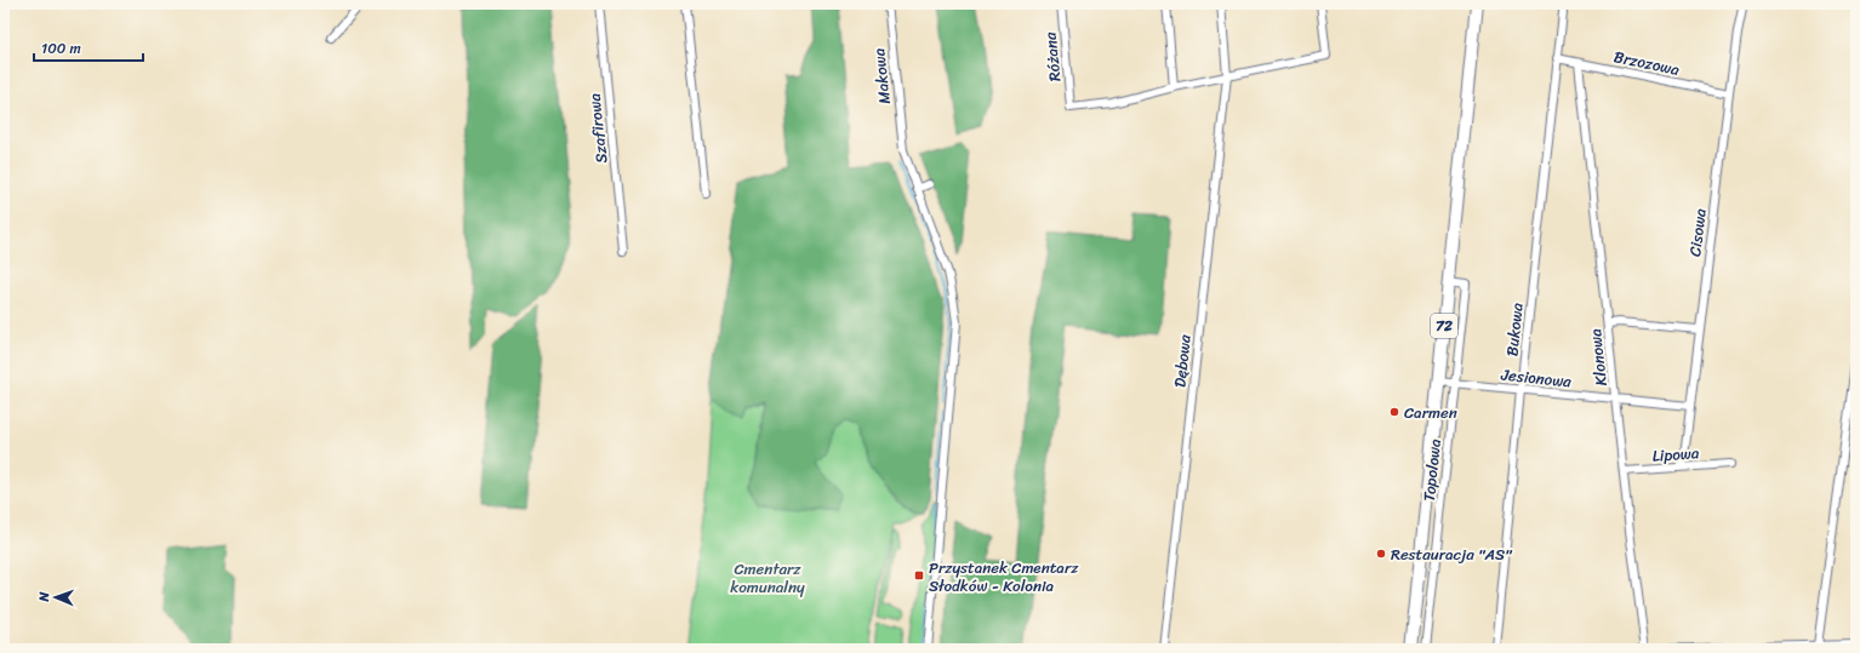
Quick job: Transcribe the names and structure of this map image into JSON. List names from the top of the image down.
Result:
{
  "streets": {
    "main road": ["72"],
    "street": [
      "Różana",
      "Brzozowa",
      "Makowa",
      "Szafirowa",
      "Cisowa",
      "Bukowa",
      "Klonowa",
      "Dębowa",
      "Jesionowa",
      "Lipowa",
      "Topolowa"
    ]
  },
  "crossings": [
    ["Brzozowa", "Cisowa"],
    ["Brzozowa", "Bukowa"],
    ["Brzozowa", "Klonowa"],
    ["Cisowa", "Jesionowa"],
    ["Cisowa", "Lipowa"],
    ["72", "Jesionowa"],
    ["72", "Topolowa"],
    ["Bukowa", "Jesionowa"],
    ["Klonowa", "Jesionowa"],
    ["Klonowa", "Lipowa"],
    ["Jesionowa", "Topolowa"]
  ],
  "parks": ["Cmentarz komunalny"],
  "places": {
    "other": ["Carmen", "Restauracja \"AS\""],
    "transit": ["Przystanek Cmentarz Słodków - Kolonia"]
  },
  "scale_bar": "100 m",
  "north": "left"
}
